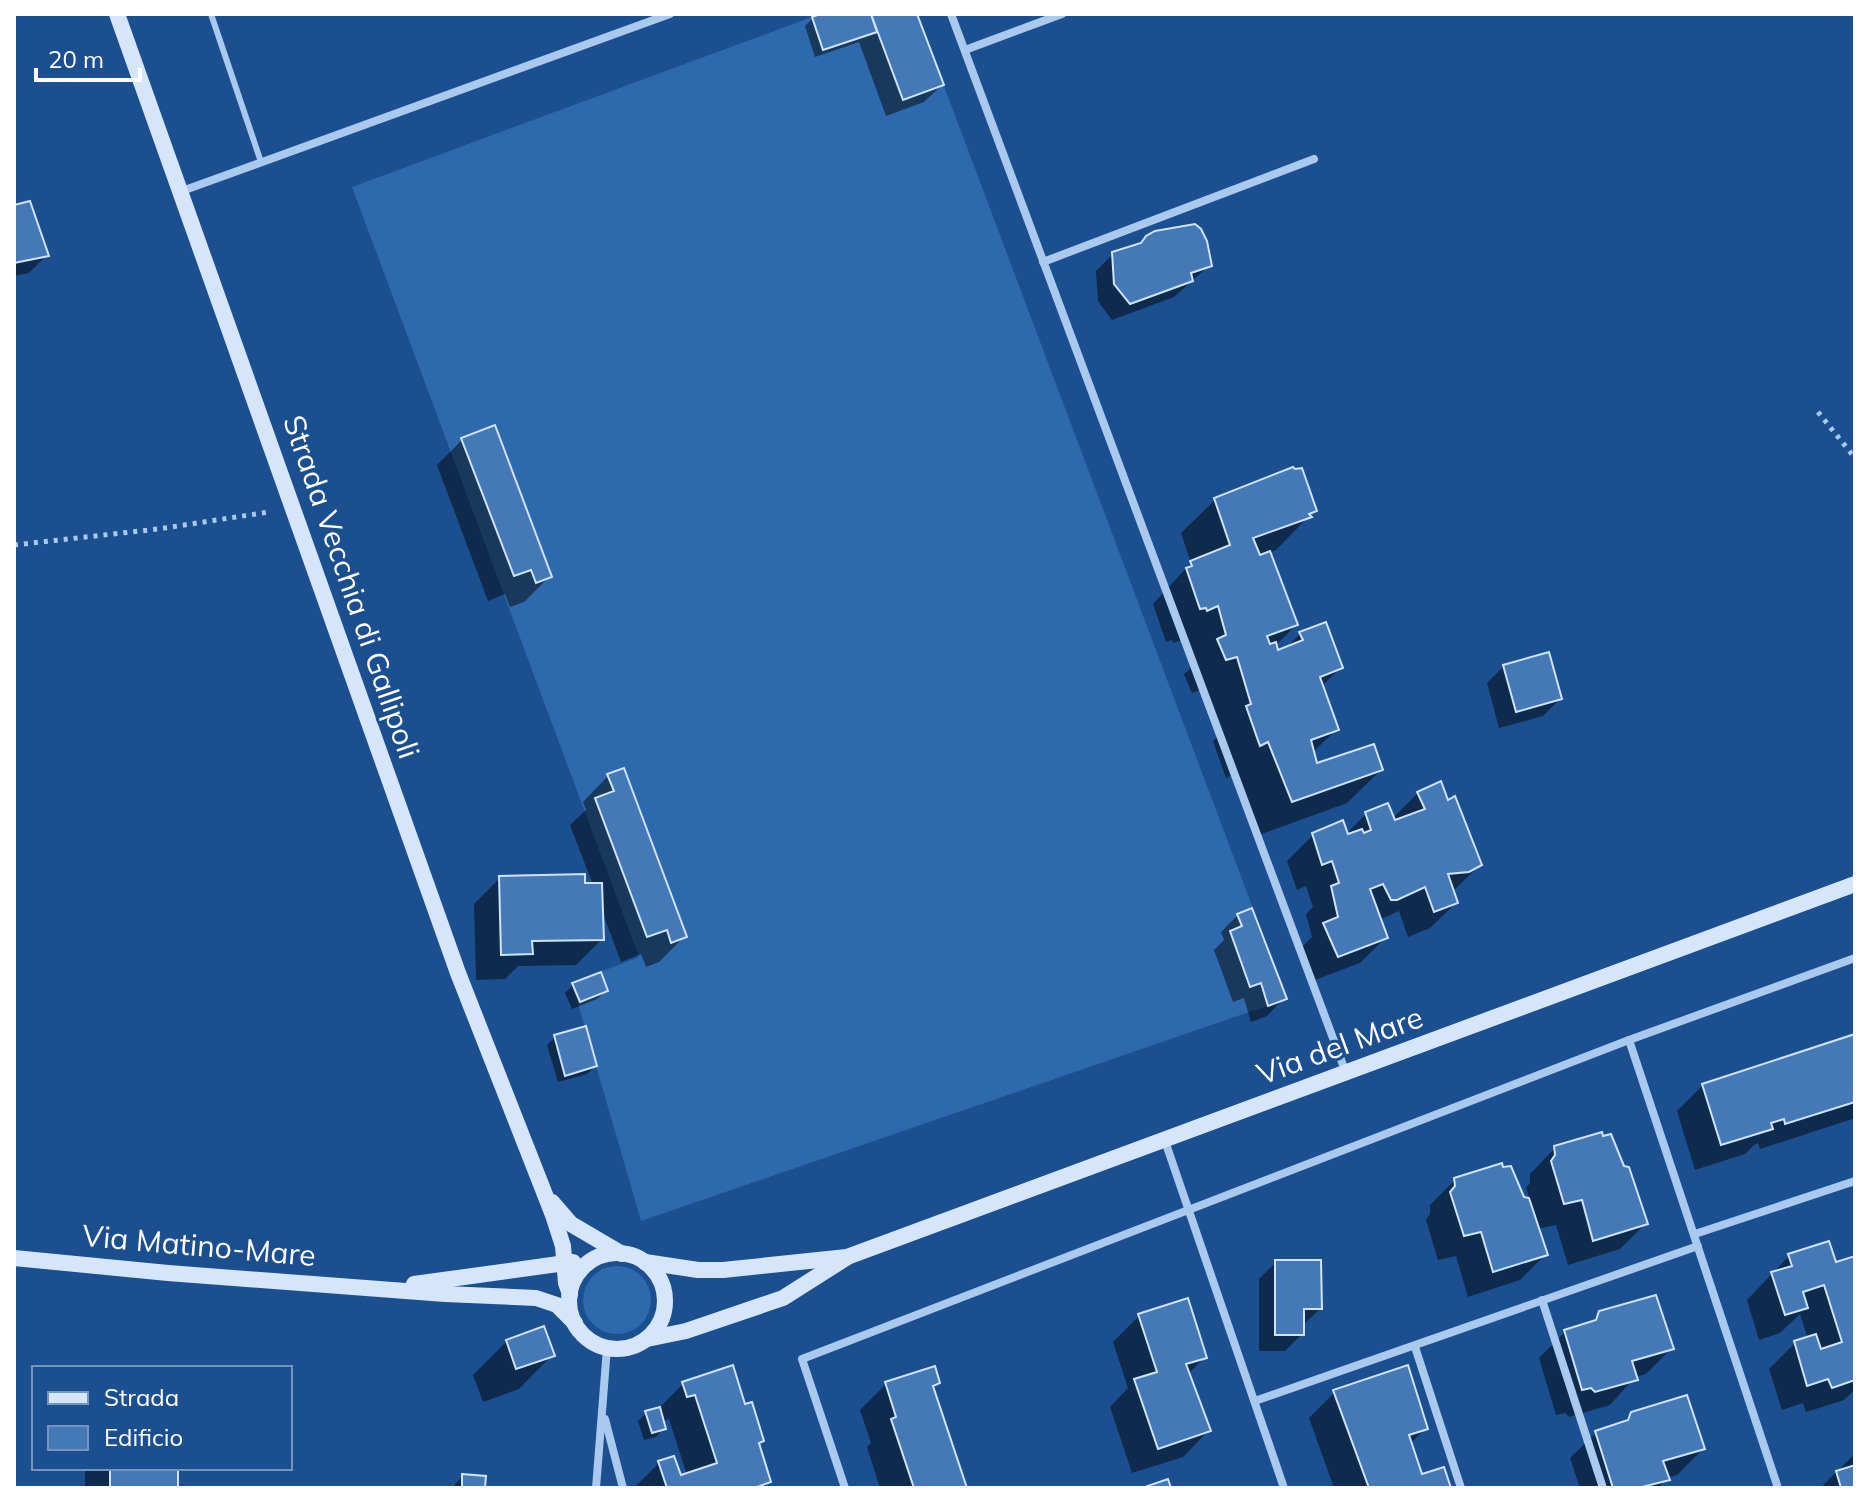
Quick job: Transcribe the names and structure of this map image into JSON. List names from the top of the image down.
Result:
{
  "streets": {
    "main road": ["Strada Vecchia di Gallipoli", "Via del Mare", "Via Matino-Mare"]
  },
  "crossings": [
    ["Strada Vecchia di Gallipoli", "Via del Mare"]
  ],
  "legend": ["Strada", "Edificio"],
  "scale_bar": "20 m"
}
